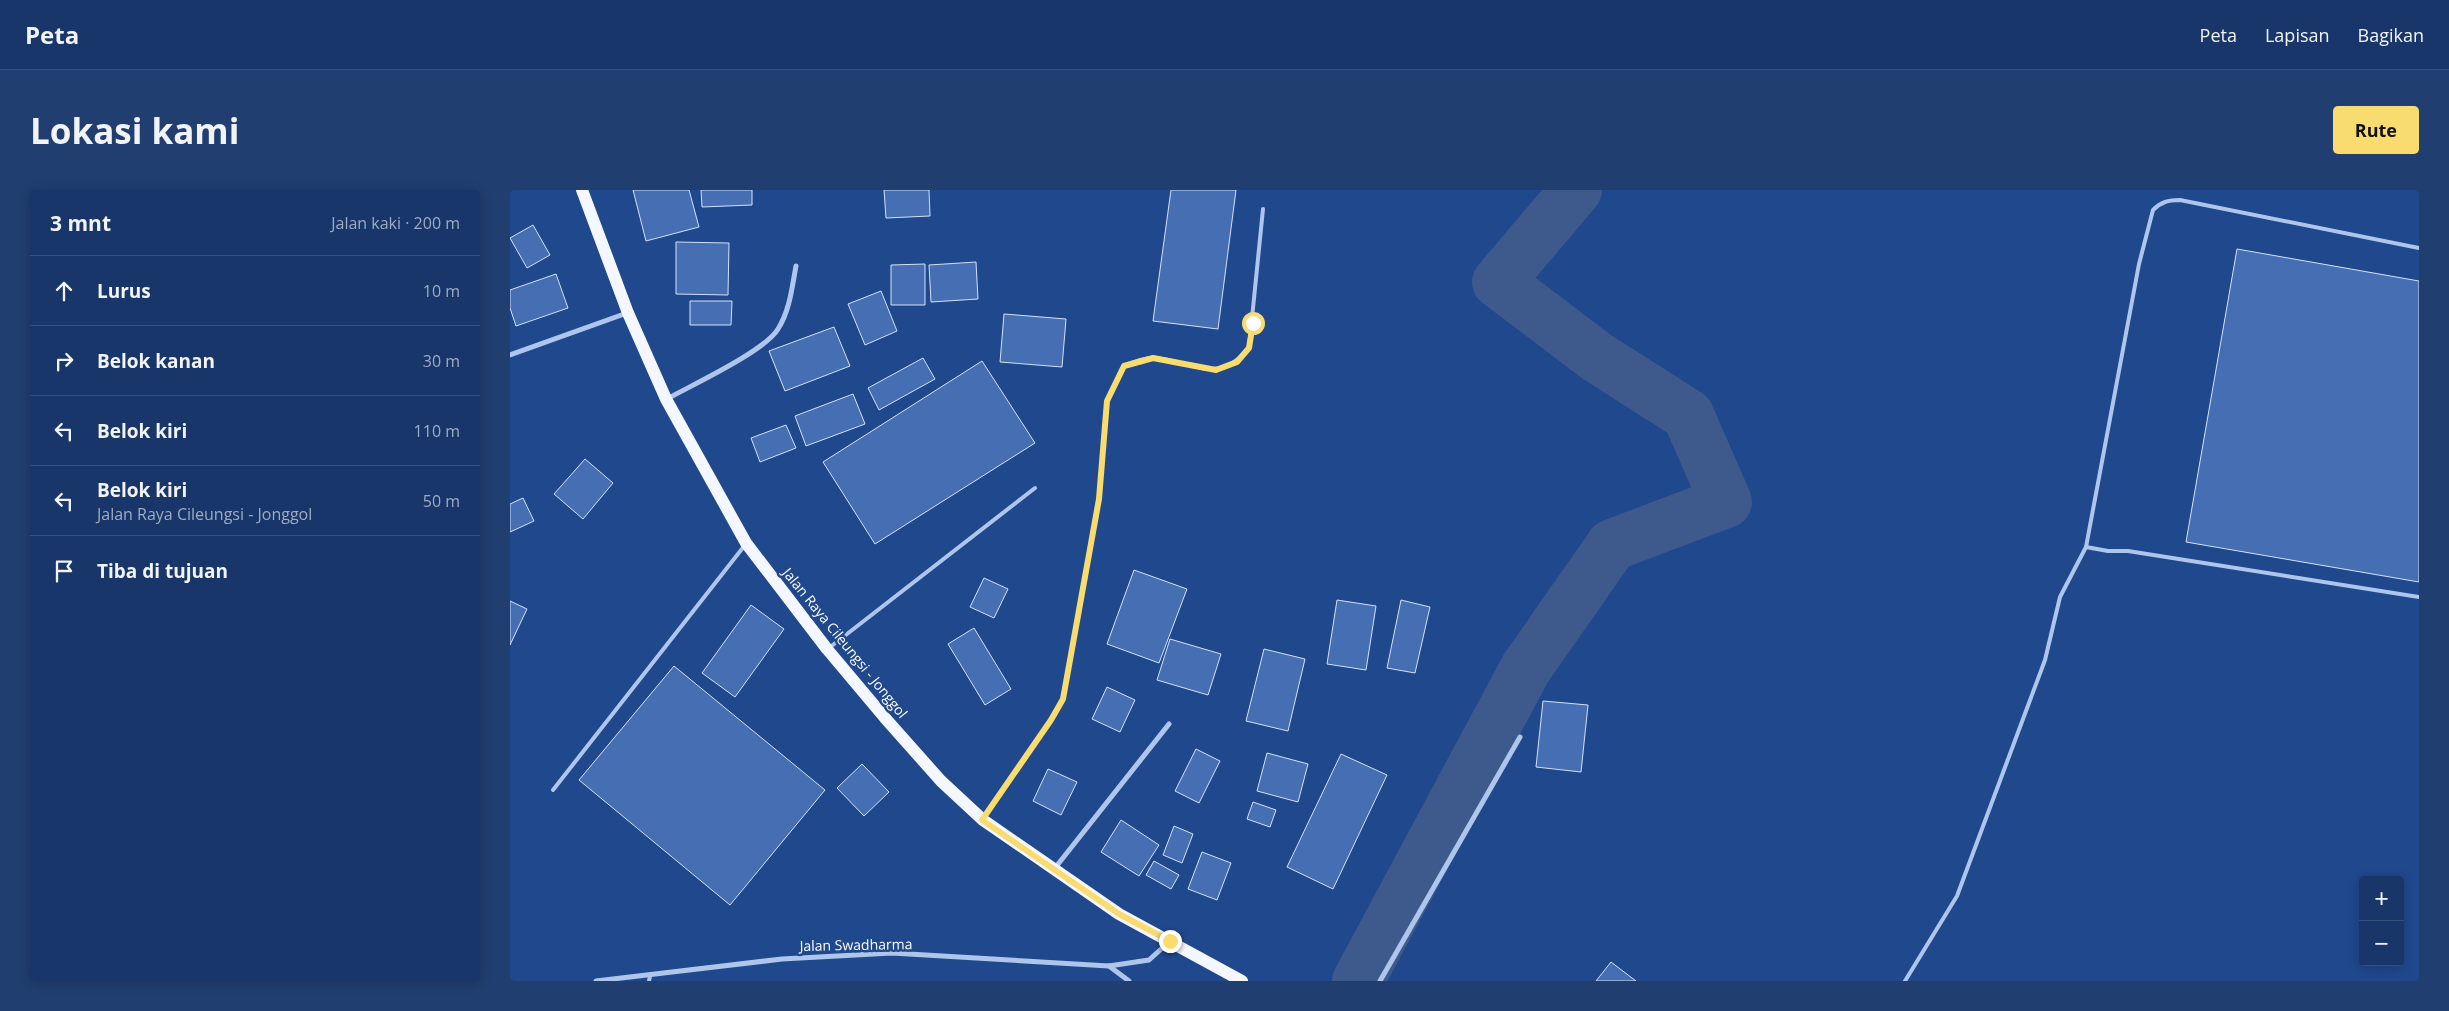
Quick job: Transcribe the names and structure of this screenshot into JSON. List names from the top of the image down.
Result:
{
  "streets": {
    "main road": ["Jalan Raya Cileungsi - Jonggol"],
    "street": ["Jalan Swadharma"]
  },
  "crossings": [
    ["Jalan Raya Cileungsi - Jonggol", "Jalan Swadharma"]
  ],
  "page": {
    "header": "Peta",
    "nav": ["Peta", "Lapisan", "Bagikan"],
    "buttons": "Rute",
    "title": "Lokasi kami",
    "heading": ["3 mnt", "Jalan kaki · 200 m"],
    "list": [
      ["Lurus", "10 m"],
      ["Belok kanan", "30 m"],
      ["Belok kiri", "110 m"],
      ["Belok kiri", "Jalan Raya Cileungsi - Jonggol", "50 m"],
      "Tiba di tujuan"
    ],
    "map_buttons": ["+", "−"]
  }
}
